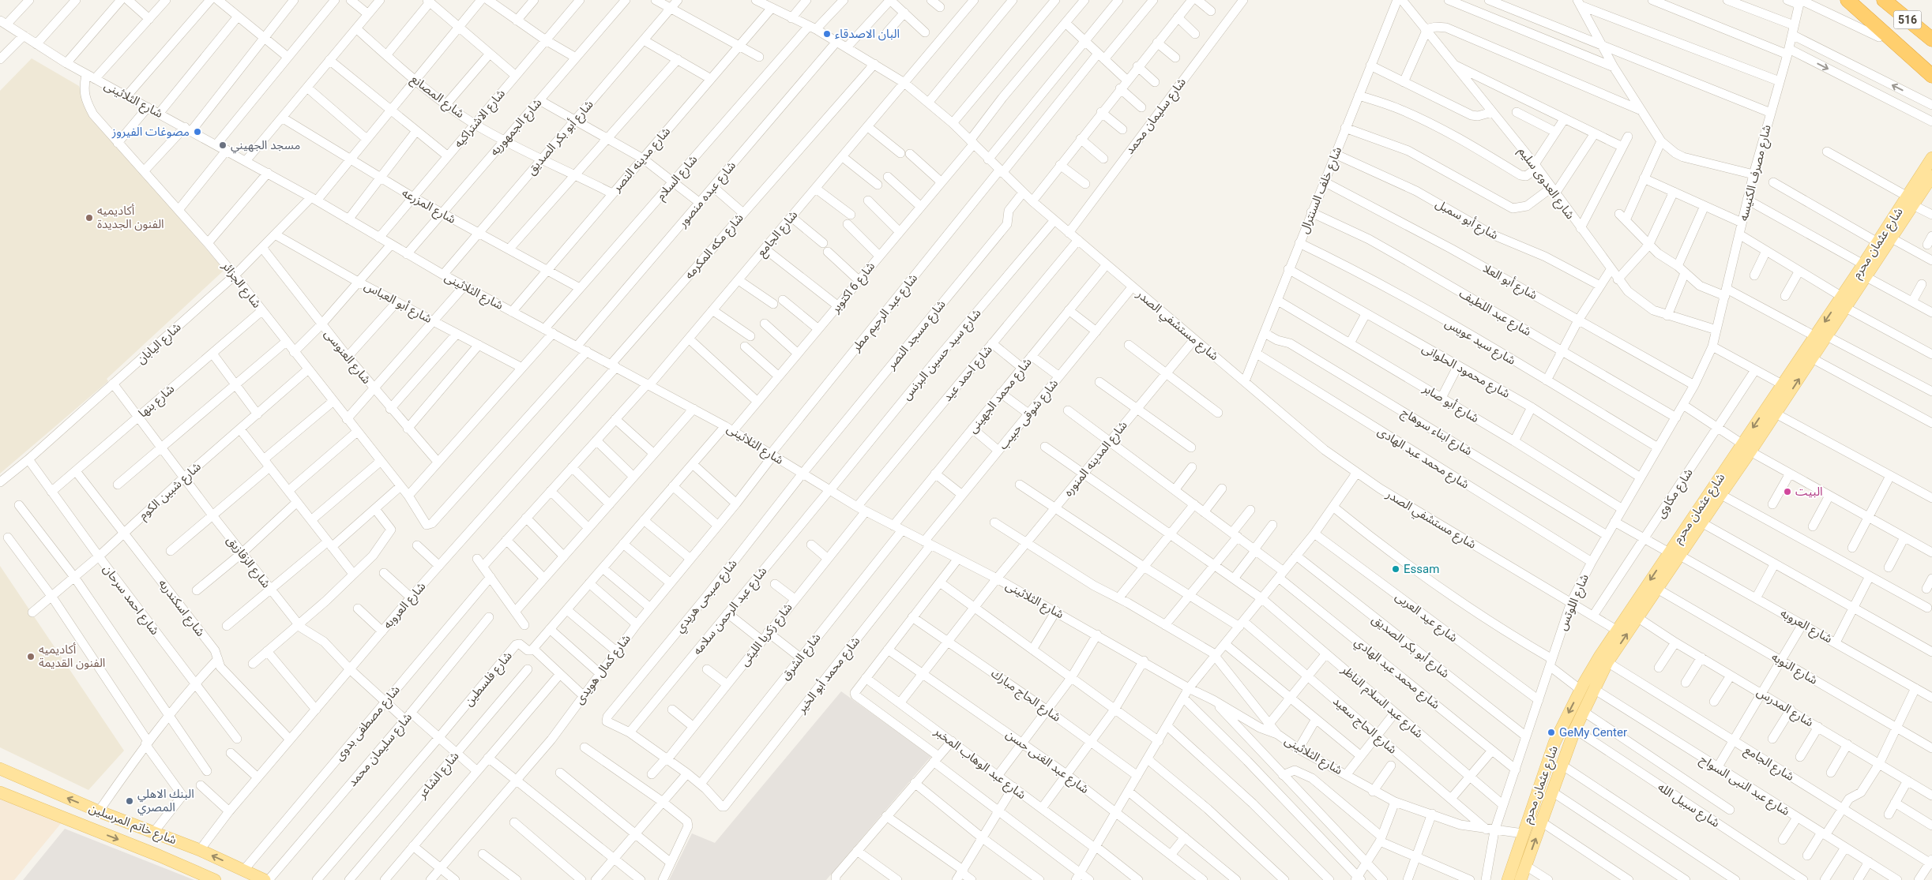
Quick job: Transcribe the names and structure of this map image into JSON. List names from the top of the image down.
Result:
{
  "streets": {
    "highway": ["516"],
    "main road": ["شارع عثمان محرم", "شارع خاتم المرسلين"],
    "street": [
      "شارع المصانع",
      "شارع الثلاثينى",
      "شارع سليمان محمد",
      "شارع الاشتراكيه",
      "شارع الجمهوريه",
      "شارع أبو بكر الصديق",
      "شارع مدينه النصر",
      "شارع مصرف الكنيسه",
      "شارع السلام",
      "شارع العدوى سليم",
      "شارع خلف السنترال",
      "شارع عبده منصور",
      "شارع المزرعه",
      "شارع أبو سمبل",
      "شارع الجامع",
      "شارع مكه المكرمه",
      "شارع أبو العلا",
      "شارع الجزائر",
      "شارع 6 اكتوبر",
      "شارع أبو العباس",
      "شارع عبد الرحيم مطر",
      "شارع عبد اللطيف",
      "شارع مستشفي الصدر",
      "شارع مسجد النصر",
      "شارع سيد عويس",
      "شارع اليابان",
      "شارع سيد حسين البرنس",
      "شارع العنوسى",
      "شارع محمود الحلوانى",
      "شارع احمد عيد",
      "شارع محمد الجهينى",
      "شارع بنها",
      "شارع أبو صابر",
      "شارع شوقى حبيب",
      "شارع ابناء سوهاج",
      "شارع محمد عبد الهادى",
      "شارع المدينه المنوره",
      "شارع شبين الكوم",
      "شارع مكاوى",
      "شارع الزقازيق",
      "شارع صبحى هريدي",
      "شارع احمد سرحان",
      "شارع اللوتس",
      "شارع العروبه",
      "شارع اسكندريه",
      "شارع عبد الرحمن سلامه",
      "شارع عيد العربى",
      "شارع زكريا الليثى",
      "شارع الشرق",
      "شارع النوبه",
      "شارع كمال هويدى",
      "شارع محمد عبد الهادي",
      "شارع محمد أبو الخير",
      "شارع فلسطين",
      "شارع الحاج مبارك",
      "شارع عبد السلام الناظر",
      "شارع المدرس",
      "شارع مصطفى بدوى",
      "شارع الحاج سعيد",
      "شارع عبد الغنى حسن",
      "شارع عبد الوهاب المخبر",
      "شارع الشاعر",
      "شارع عبد النبى السواح",
      "شارع سبيل الله"
    ]
  },
  "crossings": [
    ["شارع المصانع", "شارع الاشتراكيه"],
    ["شارع المصانع", "شارع الجمهوريه"],
    ["شارع المصانع", "شارع أبو بكر الصديق"],
    ["شارع المصانع", "شارع مدينه النصر"],
    ["شارع المصانع", "شارع اليابان"],
    ["شارع الثلاثينى", "شارع الاشتراكيه"],
    ["شارع الثلاثينى", "شارع الجمهوريه"],
    ["شارع الثلاثينى", "شارع أبو بكر الصديق"],
    ["شارع الثلاثينى", "شارع مدينه النصر"],
    ["شارع الثلاثينى", "شارع السلام"],
    ["شارع الثلاثينى", "شارع عبده منصور"],
    ["شارع الثلاثينى", "شارع الجامع"],
    ["شارع الثلاثينى", "شارع عثمان محرم"],
    ["شارع الثلاثينى", "شارع مكه المكرمه"],
    ["شارع الثلاثينى", "شارع الجزائر"],
    ["شارع الثلاثينى", "شارع 6 اكتوبر"],
    ["شارع الثلاثينى", "شارع عبد الرحيم مطر"],
    ["شارع الثلاثينى", "شارع مسجد النصر"],
    ["شارع الثلاثينى", "شارع اليابان"],
    ["شارع الثلاثينى", "شارع سيد حسين البرنس"],
    ["شارع الثلاثينى", "شارع احمد عيد"],
    ["شارع الثلاثينى", "شارع محمد الجهينى"],
    ["شارع الثلاثينى", "شارع شوقى حبيب"],
    ["شارع الثلاثينى", "شارع المدينه المنوره"],
    ["شارع الثلاثينى", "شارع صبحى هريدي"],
    ["شارع الثلاثينى", "شارع اللوتس"],
    ["شارع الثلاثينى", "شارع العروبه"],
    ["شارع الثلاثينى", "شارع عبد الرحمن سلامه"],
    ["شارع الثلاثينى", "شارع زكريا الليثى"],
    ["شارع الثلاثينى", "شارع الشرق"],
    ["شارع الثلاثينى", "شارع كمال هويدى"],
    ["شارع الثلاثينى", "شارع محمد أبو الخير"],
    ["شارع الثلاثينى", "شارع الحاج سعيد"],
    ["شارع سليمان محمد", "شارع مستشفي الصدر"],
    ["شارع سليمان محمد", "شارع الزقازيق"],
    ["شارع الاشتراكيه", "شارع المزرعه"],
    ["شارع الجمهوريه", "شارع المزرعه"],
    ["شارع أبو بكر الصديق", "شارع المزرعه"],
    ["شارع أبو بكر الصديق", "شارع اللوتس"],
    ["شارع مدينه النصر", "شارع المزرعه"],
    ["شارع مدينه النصر", "شارع مستشفي الصدر"],
    ["شارع مصرف الكنيسه", "شارع العدوى سليم"],
    ["شارع مصرف الكنيسه", "شارع اللوتس"],
    ["شارع السلام", "شارع المزرعه"],
    ["شارع السلام", "شارع الجزائر"],
    ["شارع السلام", "شارع أبو العباس"],
    ["شارع السلام", "شارع مستشفي الصدر"],
    ["شارع السلام", "شارع العنوسى"],
    ["شارع خلف السنترال", "شارع أبو سمبل"],
    ["شارع خلف السنترال", "شارع أبو العلا"],
    ["شارع خلف السنترال", "شارع عبد اللطيف"],
    ["شارع خلف السنترال", "شارع مستشفي الصدر"],
    ["شارع خلف السنترال", "شارع سيد عويس"],
    ["شارع خلف السنترال", "شارع محمود الحلوانى"],
    ["شارع خلف السنترال", "شارع أبو صابر"],
    ["شارع خلف السنترال", "شارع ابناء سوهاج"],
    ["شارع خلف السنترال", "شارع محمد عبد الهادى"],
    ["شارع عبده منصور", "شارع مستشفي الصدر"],
    ["شارع المزرعه", "شارع اليابان"],
    ["شارع الجامع", "شارع عثمان محرم"],
    ["شارع الجامع", "شارع مستشفي الصدر"],
    ["شارع الجامع", "شارع مصطفى بدوى"],
    ["شارع عثمان محرم", "شارع مستشفي الصدر"],
    ["شارع عثمان محرم", "شارع العروبه"],
    ["شارع عثمان محرم", "شارع النوبه"],
    ["شارع عثمان محرم", "شارع المدرس"],
    ["شارع عثمان محرم", "شارع عبد النبى السواح"],
    ["شارع عثمان محرم", "شارع سبيل الله"],
    ["شارع مكه المكرمه", "شارع مستشفي الصدر"],
    ["شارع مكه المكرمه", "شارع العروبه"],
    ["شارع أبو العلا", "شارع اللوتس"],
    ["شارع الجزائر", "شارع اليابان"],
    ["شارع الجزائر", "شارع بنها"],
    ["شارع الجزائر", "شارع شبين الكوم"],
    ["شارع 6 اكتوبر", "شارع مستشفي الصدر"],
    ["شارع أبو العباس", "شارع اليابان"],
    ["شارع عبد الرحيم مطر", "شارع مستشفي الصدر"],
    ["شارع عبد الرحيم مطر", "شارع كمال هويدى"],
    ["شارع عبد اللطيف", "شارع اللوتس"],
    ["شارع مستشفي الصدر", "شارع مسجد النصر"],
    ["شارع مستشفي الصدر", "شارع سيد حسين البرنس"],
    ["شارع مستشفي الصدر", "شارع احمد عيد"],
    ["شارع مستشفي الصدر", "شارع محمد الجهينى"],
    ["شارع مستشفي الصدر", "شارع شوقى حبيب"],
    ["شارع مستشفي الصدر", "شارع المدينه المنوره"],
    ["شارع مستشفي الصدر", "شارع مكاوى"],
    ["شارع مستشفي الصدر", "شارع اللوتس"],
    ["شارع مسجد النصر", "شارع صبحى هريدي"],
    ["شارع سيد عويس", "شارع اللوتس"],
    ["شارع اليابان", "شارع العنوسى"],
    ["شارع اليابان", "شارع الزقازيق"],
    ["شارع اليابان", "شارع احمد سرحان"],
    ["شارع سيد حسين البرنس", "شارع عبد الرحمن سلامه"],
    ["شارع محمود الحلوانى", "شارع اللوتس"],
    ["شارع بنها", "شارع الزقازيق"],
    ["شارع بنها", "شارع احمد سرحان"],
    ["شارع بنها", "شارع اسكندريه"],
    ["شارع أبو صابر", "شارع اللوتس"],
    ["شارع شوقى حبيب", "شارع محمد أبو الخير"],
    ["شارع ابناء سوهاج", "شارع اللوتس"],
    ["شارع محمد عبد الهادى", "شارع اللوتس"],
    ["شارع المدينه المنوره", "شارع محمد عبد الهادي"],
    ["شارع المدينه المنوره", "شارع الحاج مبارك"],
    ["شارع المدينه المنوره", "شارع عبد السلام الناظر"],
    ["شارع المدينه المنوره", "شارع الحاج سعيد"],
    ["شارع المدينه المنوره", "شارع عبد الغنى حسن"],
    ["شارع المدينه المنوره", "شارع عبد الوهاب المخبر"],
    ["شارع شبين الكوم", "شارع الزقازيق"],
    ["شارع شبين الكوم", "شارع احمد سرحان"],
    ["شارع شبين الكوم", "شارع اسكندريه"],
    ["شارع مكاوى", "شارع العروبه"],
    ["شارع الزقازيق", "شارع العروبه"],
    ["شارع الزقازيق", "شارع فلسطين"],
    ["شارع الزقازيق", "شارع مصطفى بدوى"],
    ["شارع الزقازيق", "شارع الشاعر"],
    ["شارع صبحى هريدي", "شارع عبد الرحمن سلامه"],
    ["شارع اللوتس", "شارع العروبه"],
    ["شارع اللوتس", "شارع عيد العربى"],
    ["شارع اللوتس", "شارع محمد عبد الهادي"],
    ["شارع اللوتس", "شارع عبد السلام الناظر"],
    ["شارع اللوتس", "شارع الحاج سعيد"],
    ["شارع العروبه", "شارع اسكندريه"],
    ["شارع العروبه", "شارع خاتم المرسلين"],
    ["شارع الشرق", "شارع محمد أبو الخير"],
    ["شارع مصطفى بدوى", "شارع خاتم المرسلين"]
  ],
  "places": [
    "البان الاصدقاء",
    "مصوغات الفيروز",
    "مسجد الجهيني",
    "أكاديميه الفنون الجديدة",
    "البيت",
    "Essam",
    "أكاديميه الفنون القديمة",
    "GeMy Center",
    "البنك الاهلي المصري"
  ]
}
